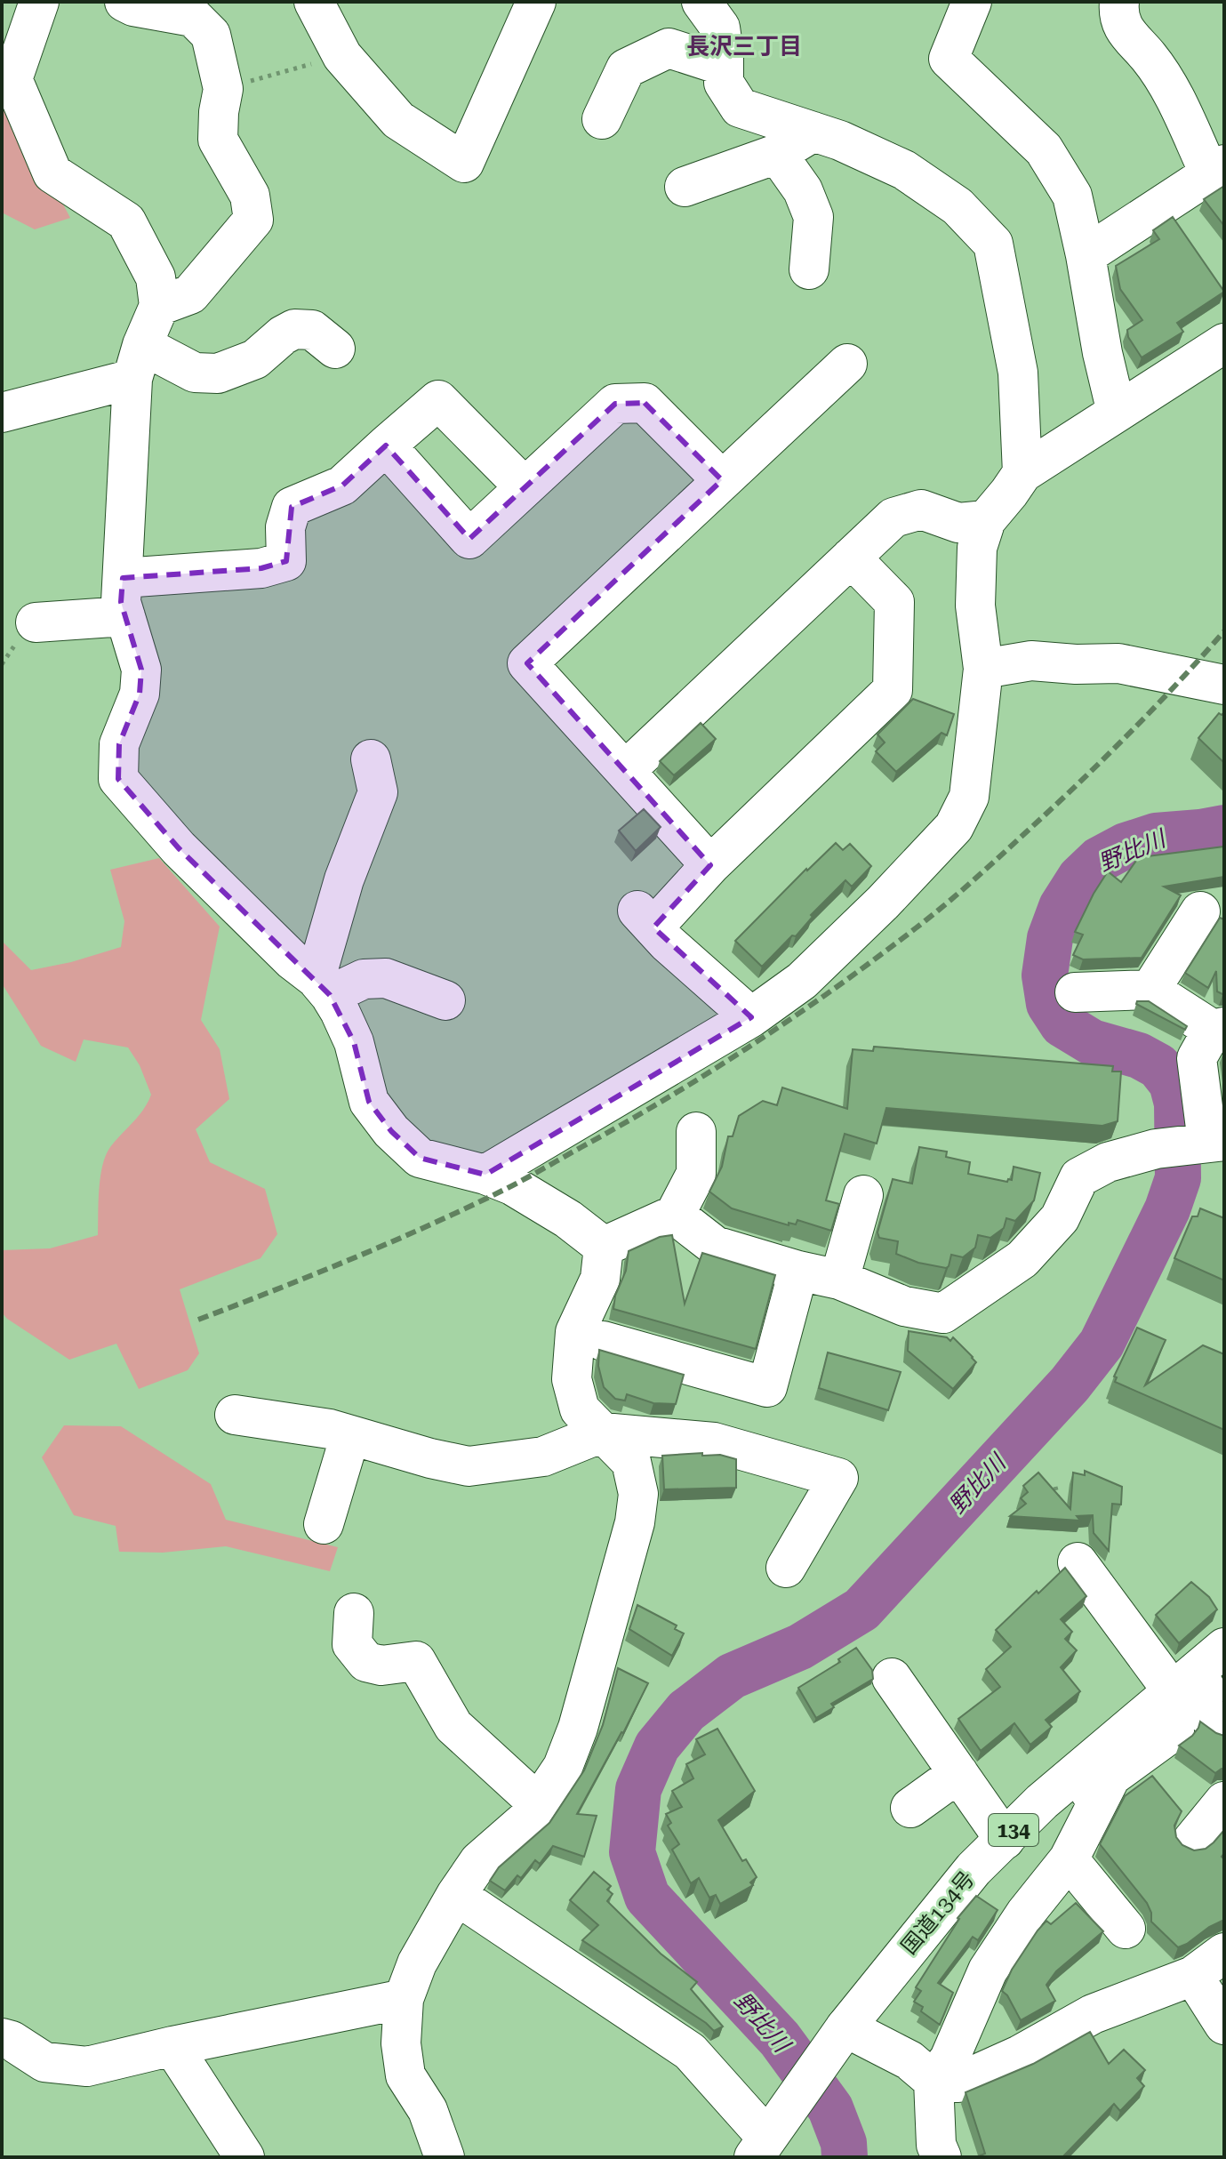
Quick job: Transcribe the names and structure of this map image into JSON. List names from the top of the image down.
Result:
{
  "streets": {
    "main road": ["134", "国道134号"]
  },
  "districts": ["長沢三丁目"],
  "water": ["野比川"]
}
